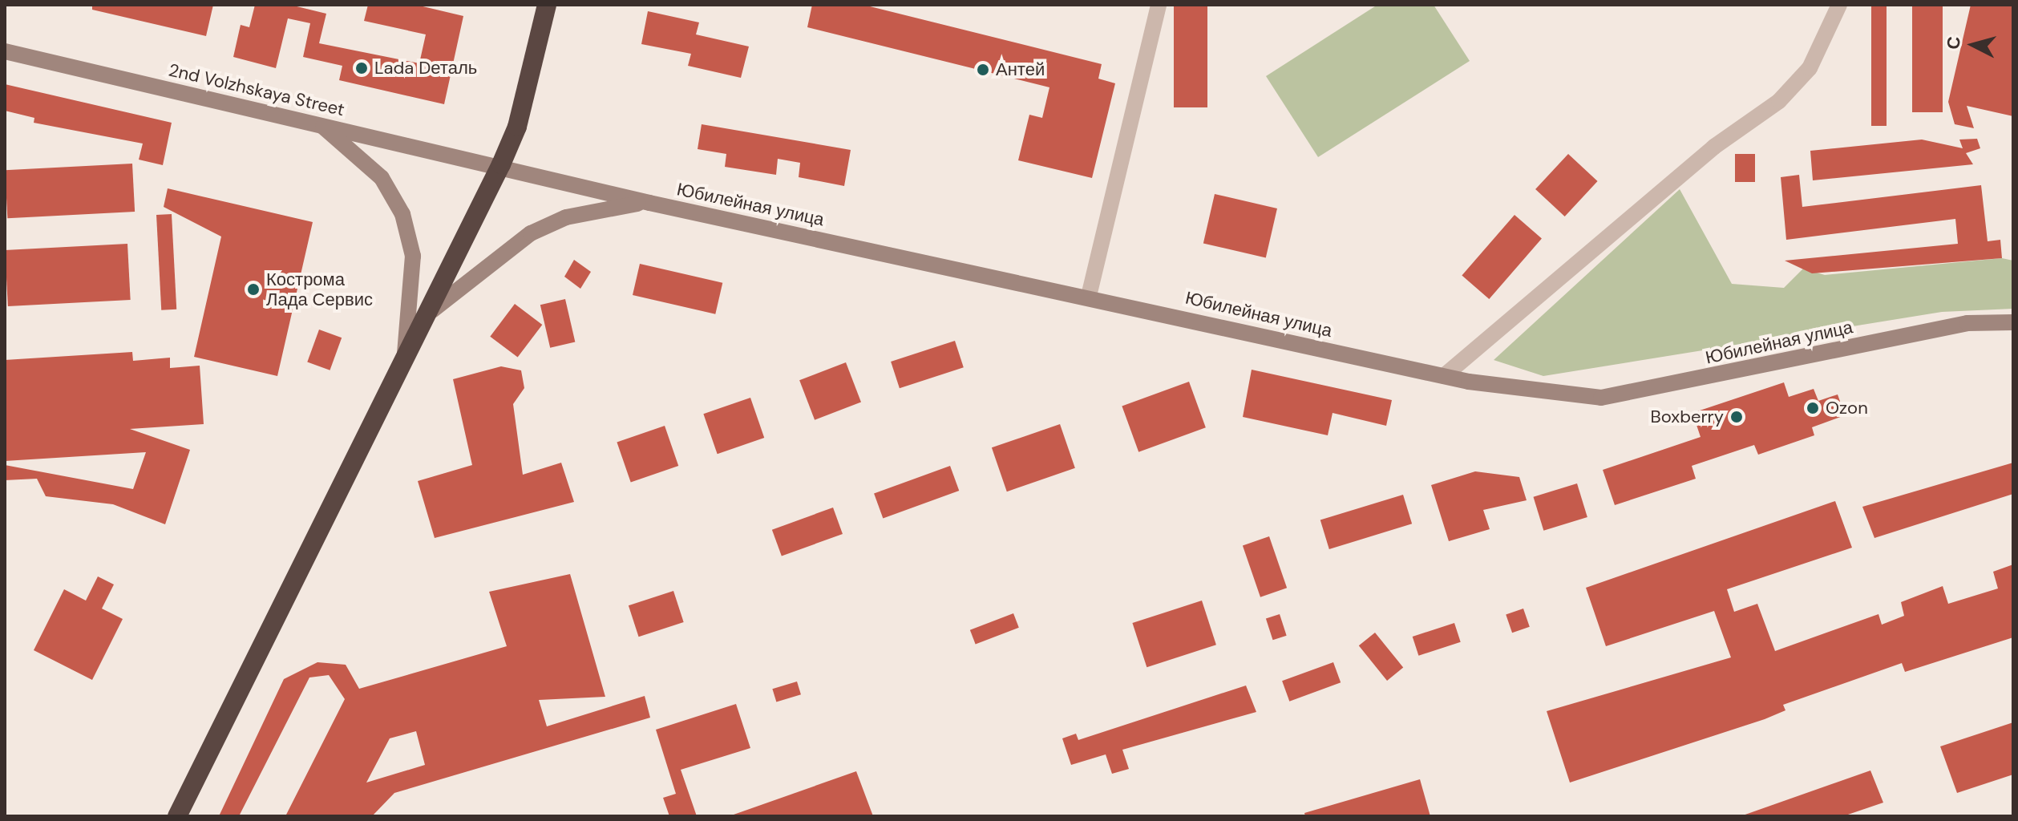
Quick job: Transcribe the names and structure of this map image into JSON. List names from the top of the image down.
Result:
{
  "streets": {
    "street": ["2nd Volzhskaya Street", "Юбилейная улица"]
  },
  "crossings": [
    ["2nd Volzhskaya Street", "Юбилейная улица"]
  ],
  "places": [
    "Lada Dеталь",
    "Антей",
    "Кострома Лада Сервис",
    "Ozon",
    "Boxberry"
  ],
  "north": "left"
}
